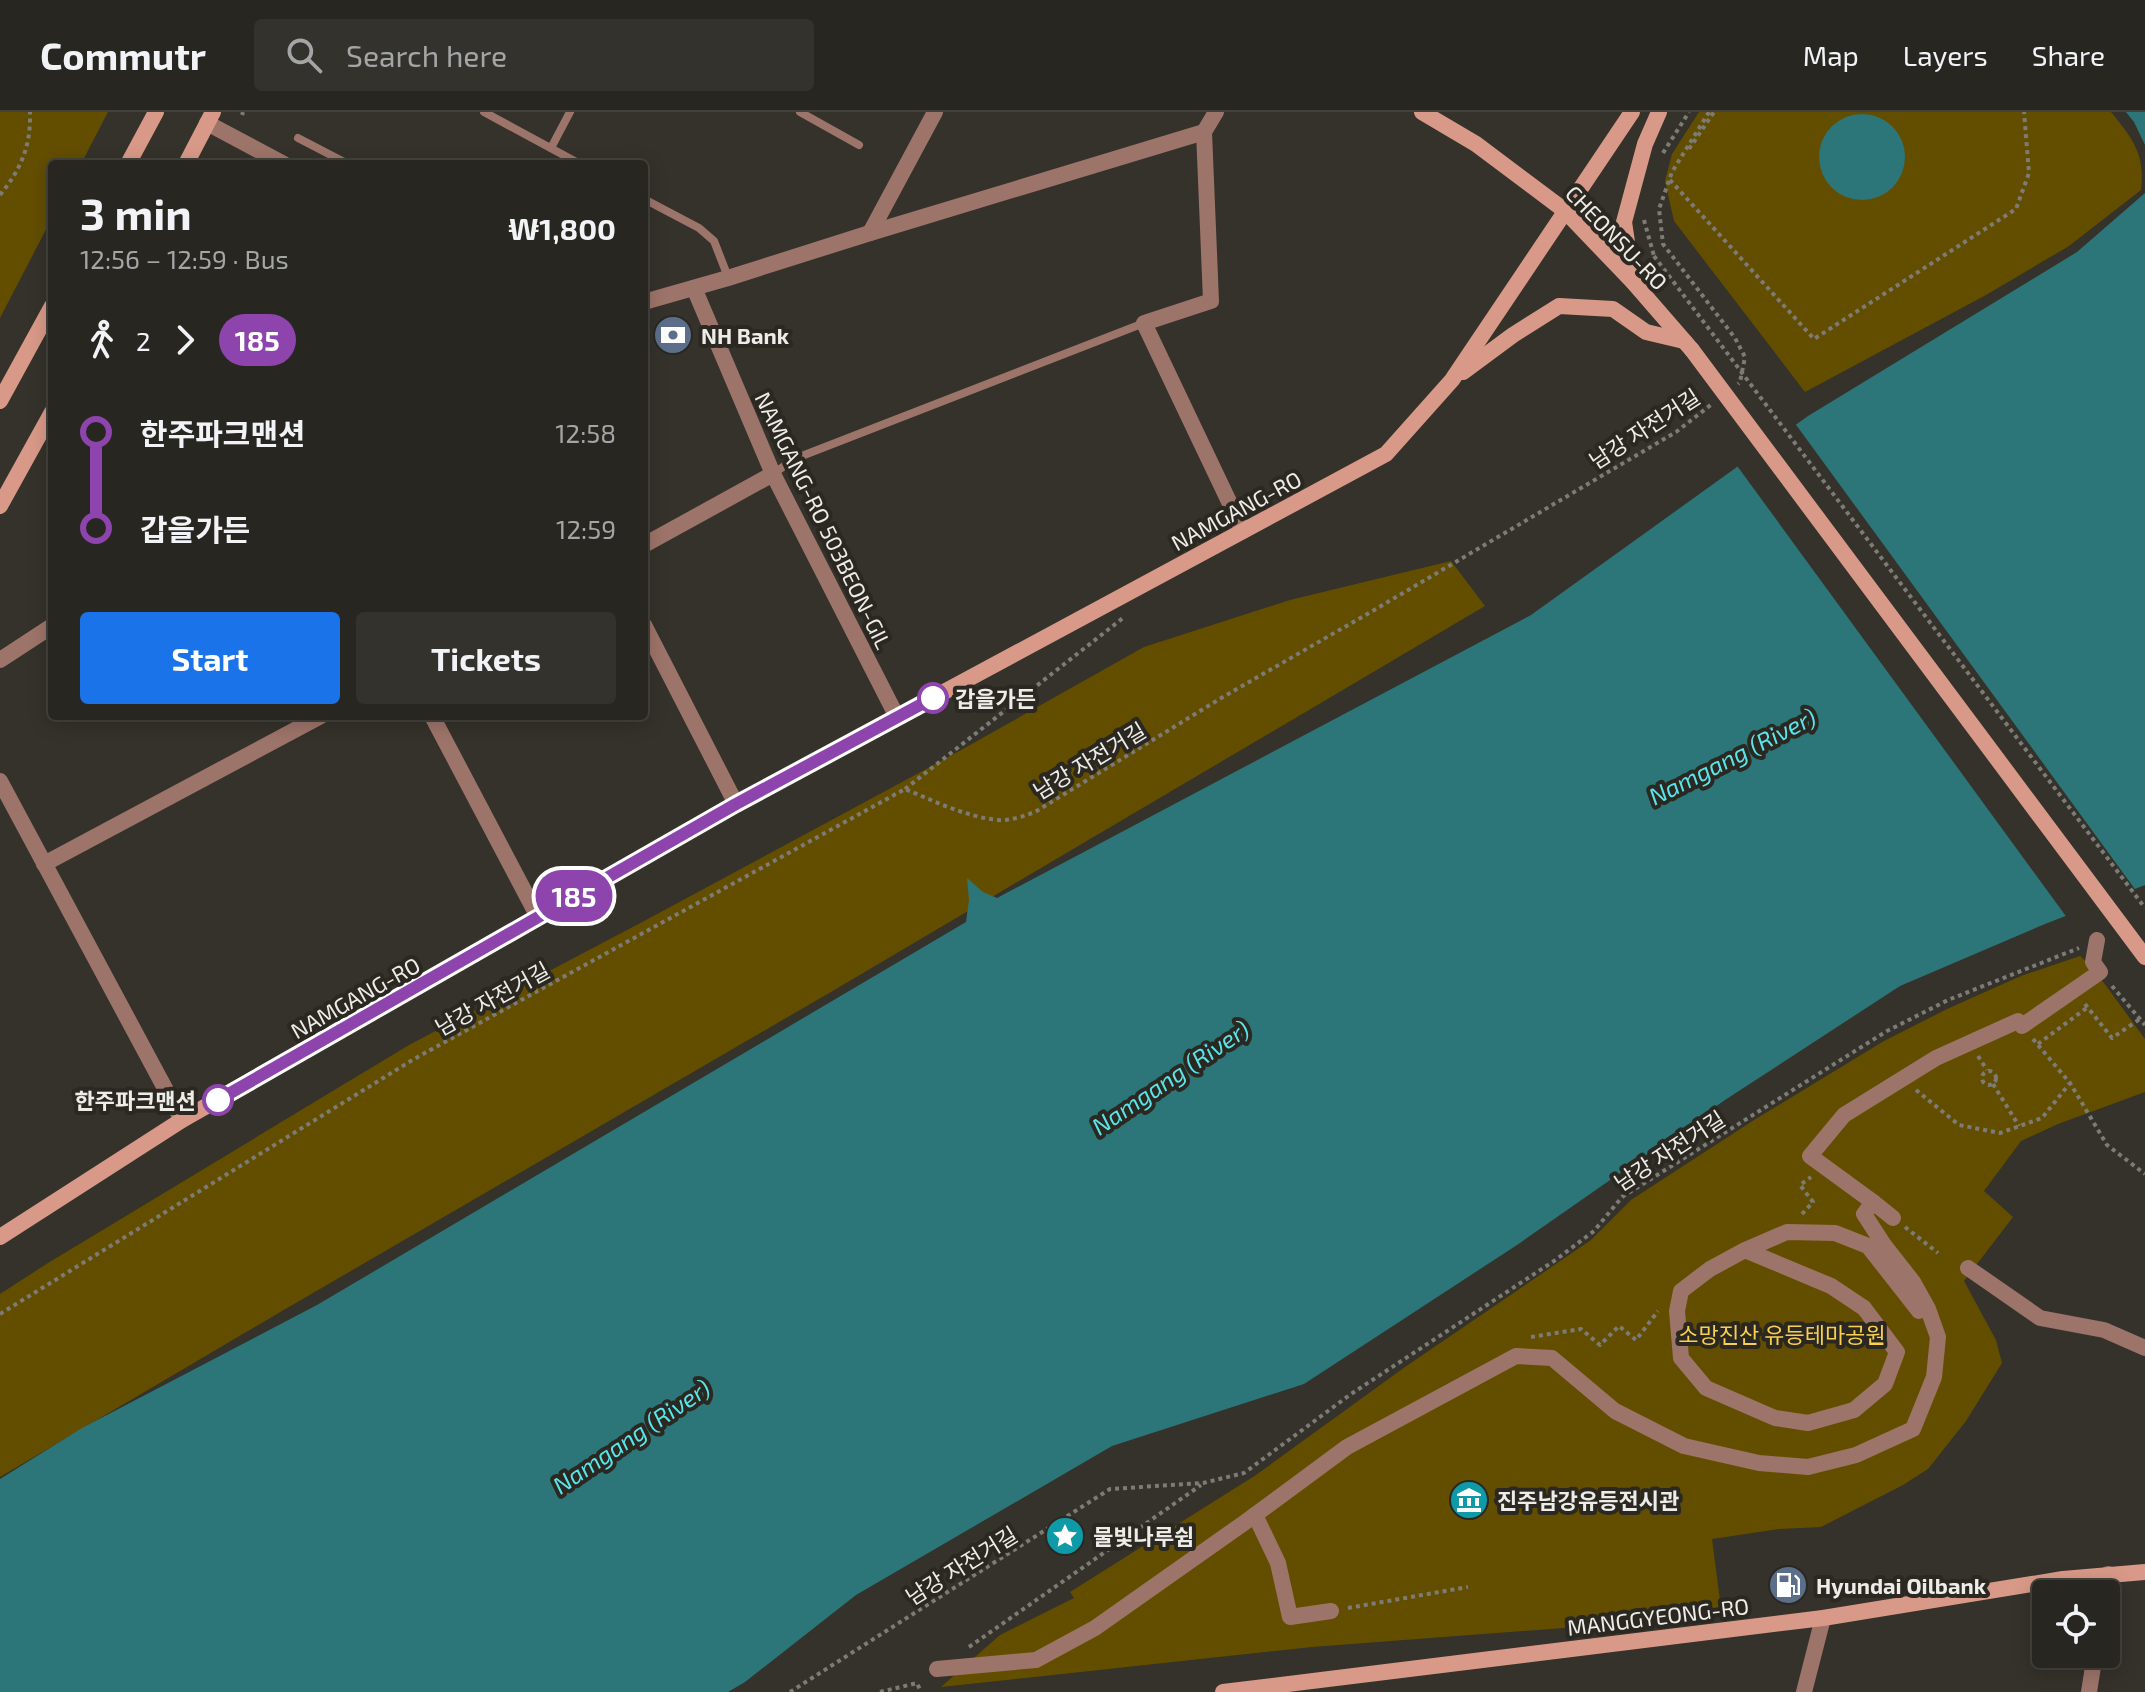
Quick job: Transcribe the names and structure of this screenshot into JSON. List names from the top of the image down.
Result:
{
  "streets": {
    "street": [
      "CHEONSU-RO",
      "NAMGANG-RO",
      "NAMGANG-RO 503BEON-GIL",
      "MANGGYEONG-RO"
    ],
    "path": ["남강 자전거길"]
  },
  "crossings": [
    ["CHEONSU-RO", "NAMGANG-RO"],
    ["NAMGANG-RO", "NAMGANG-RO 503BEON-GIL"]
  ],
  "water": ["Namgang (River)"],
  "parks": ["소망진산 유등테마공원"],
  "places": {
    "bank": ["NH Bank"],
    "other": ["갑을가든", "한주파크맨션"],
    "museum": ["진주남강유등전시관"],
    "place": ["물빛나루쉼"],
    "fuel station": ["Hyundai Oilbank"]
  },
  "lines": ["bus line 185"],
  "page": {
    "header": "Commutr",
    "search": "Search here",
    "nav": ["Map", "Layers", "Share"],
    "on_map": "185",
    "heading": ["3 min", "12:56 – 12:59 · Bus", "₩1,800"],
    "legs": ["2", "185"],
    "list": [
      {
        "name": "한주파크맨션",
        "value": "12:58"
      },
      {
        "name": "갑을가든",
        "value": "12:59"
      }
    ],
    "buttons": ["Start", "Tickets"]
  }
}
